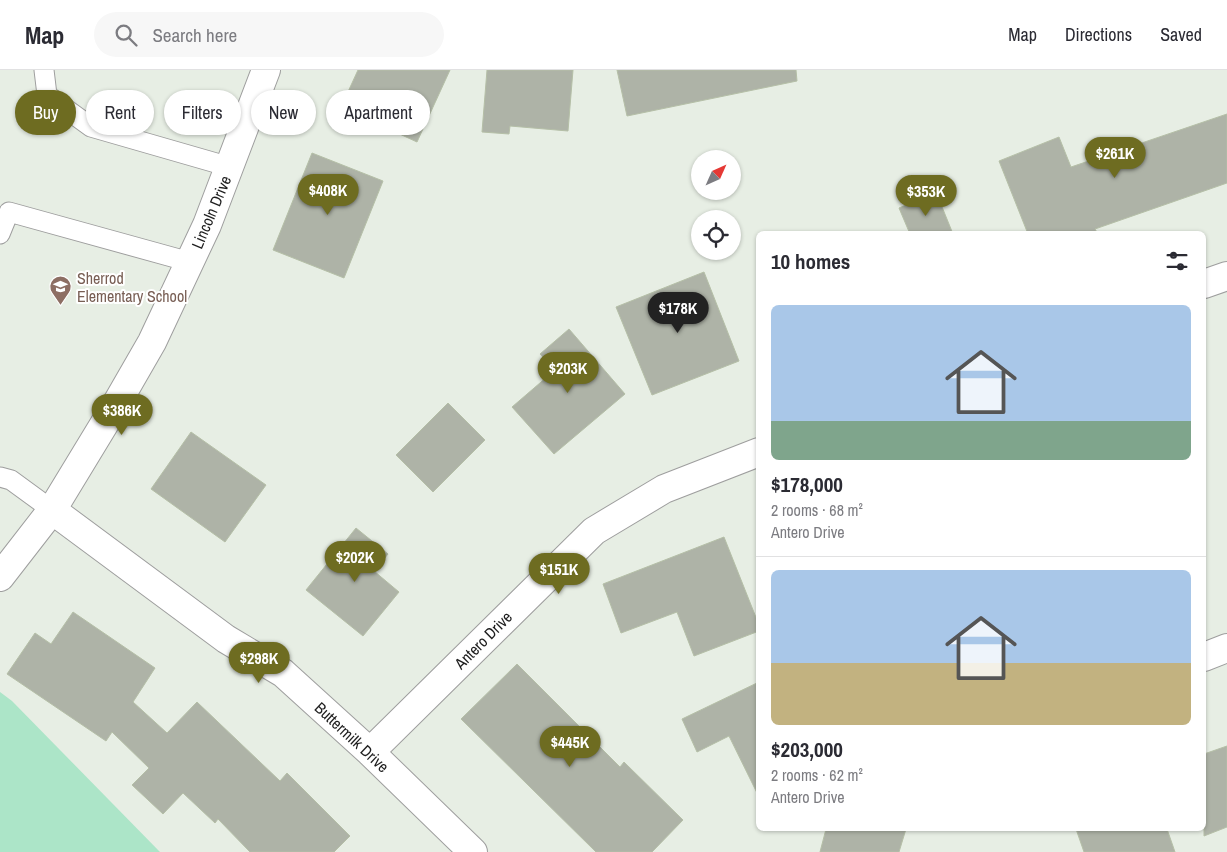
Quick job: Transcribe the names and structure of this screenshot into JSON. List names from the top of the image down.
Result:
{
  "streets": {
    "street": ["Lincoln Drive", "Antero Drive", "Buttermilk Drive"]
  },
  "crossings": [
    ["Lincoln Drive", "Buttermilk Drive"],
    ["Antero Drive", "Buttermilk Drive"]
  ],
  "places": {
    "school or university": ["Sherrod Elementary School"]
  },
  "north": "top right",
  "page": {
    "header": "Map",
    "search": "Search here",
    "nav": ["Map", "Directions", "Saved"],
    "chip": [
      "Buy",
      "Rent",
      "Filters",
      "New",
      "Apartment"
    ],
    "price": [
      "$261K",
      "$408K",
      "$353K",
      "$178K",
      "$203K",
      "$386K",
      "$202K",
      "$151K",
      "$298K",
      "$445K"
    ],
    "heading": "10 homes",
    "list": [
      {
        "name": "$178,000",
        "note": "2 rooms · 68 m² · Antero Drive"
      },
      {
        "name": "$203,000",
        "note": "2 rooms · 62 m² · Antero Drive"
      }
    ]
  }
}
